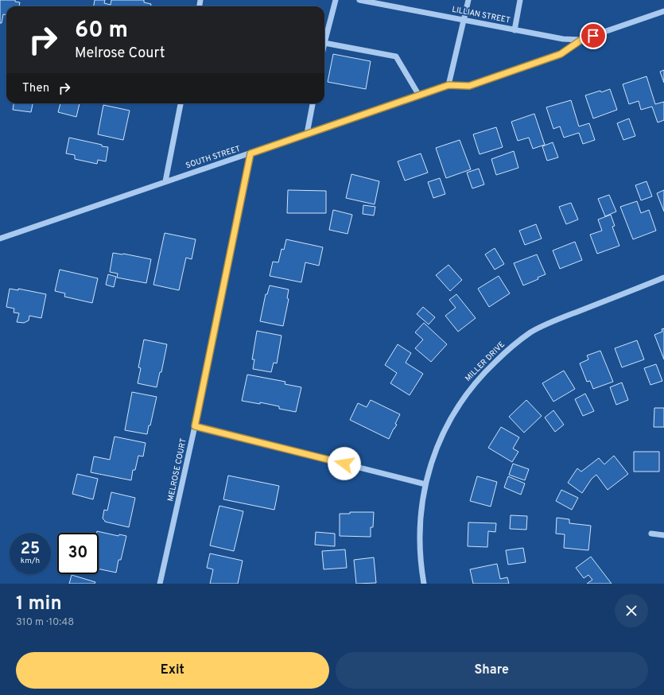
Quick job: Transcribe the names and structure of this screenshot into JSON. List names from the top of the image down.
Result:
{
  "streets": {
    "street": [
      "LILLIAN STREET",
      "SOUTH STREET",
      "MILLER DRIVE",
      "MELROSE COURT"
    ]
  },
  "crossings": [
    ["LILLIAN STREET", "SOUTH STREET"],
    ["SOUTH STREET", "MELROSE COURT"]
  ],
  "page": {
    "turn": ["60 m", "Melrose Court"],
    "then": "Then",
    "speed": "25 km/h",
    "limit": "30",
    "heading": ["1 min", "310 m · 10:48"],
    "buttons": ["Exit", "Share"]
  }
}
